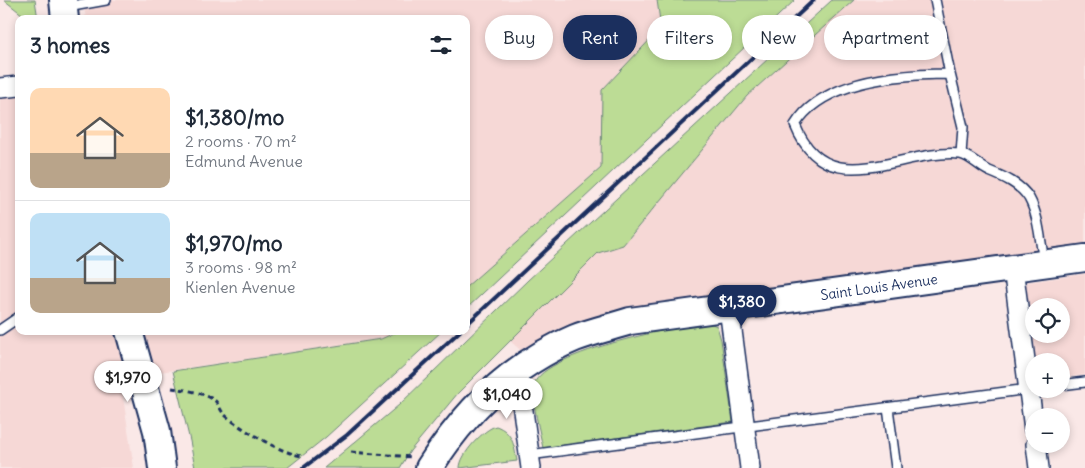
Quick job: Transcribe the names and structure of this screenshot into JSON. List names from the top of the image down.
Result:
{
  "streets": {
    "street": ["Saint Louis Avenue"]
  },
  "page": {
    "chip": [
      "Buy",
      "Rent",
      "Filters",
      "New",
      "Apartment"
    ],
    "heading": "3 homes",
    "list": [
      {
        "name": "$1,380/mo",
        "note": "2 rooms · 70 m² · Edmund Avenue"
      },
      {
        "name": "$1,970/mo",
        "note": "3 rooms · 98 m² · Kienlen Avenue"
      }
    ],
    "price": ["$1,380", "$1,970", "$1,040"],
    "map_buttons": ["+", "−"]
  }
}
